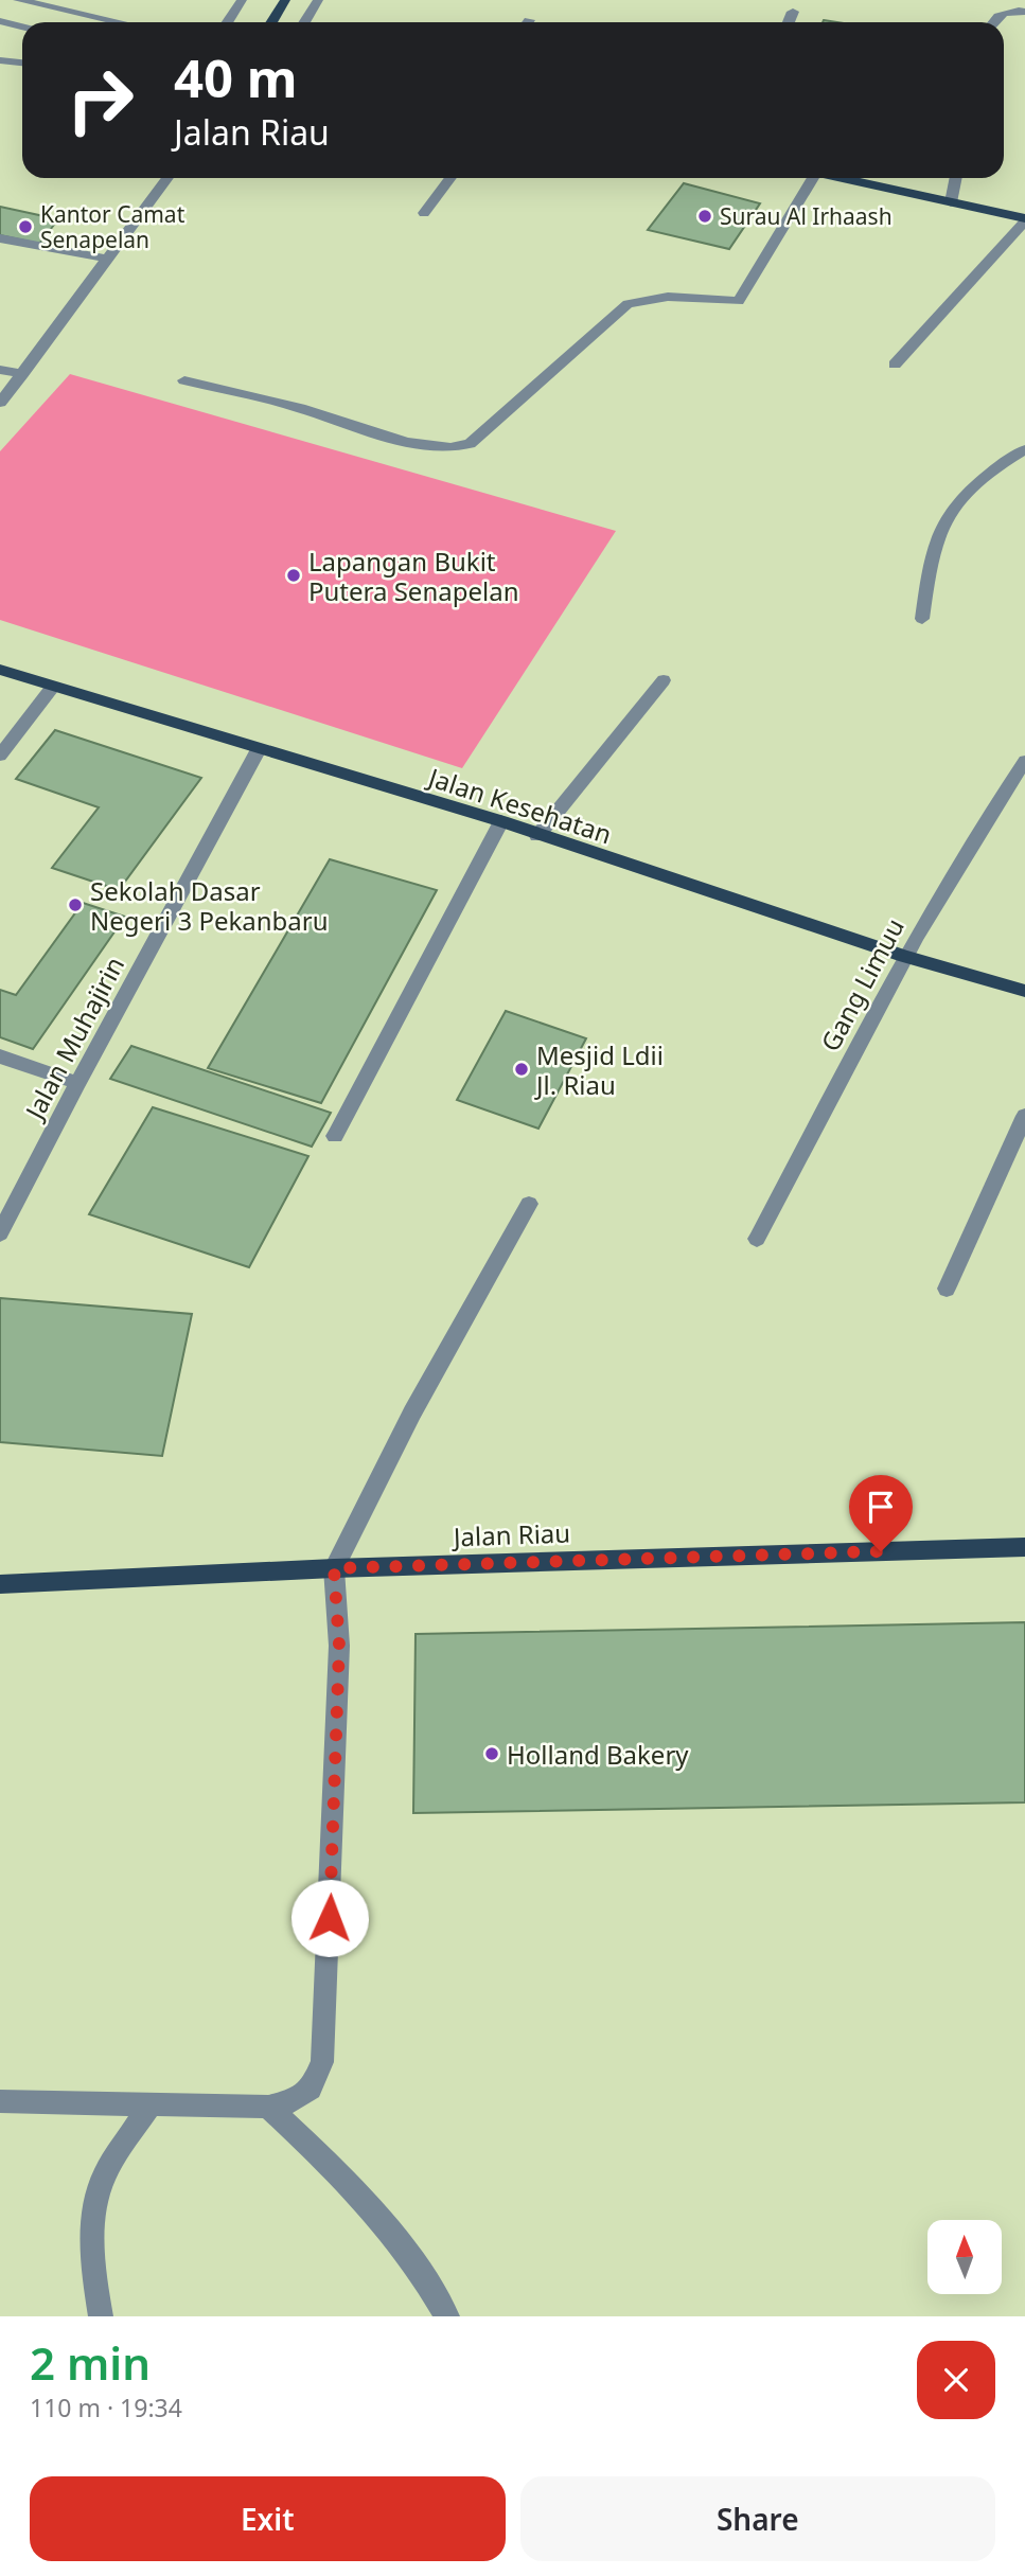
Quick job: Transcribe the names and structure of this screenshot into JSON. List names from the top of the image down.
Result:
{
  "streets": {
    "main road": ["Jalan Kesehatan", "Jalan Riau"],
    "street": ["Gang Limuu", "Jalan Muhajirin"]
  },
  "crossings": [
    ["Jalan Kesehatan", "Gang Limuu"],
    ["Jalan Kesehatan", "Jalan Muhajirin"]
  ],
  "places": [
    "Surau Al Irhaash",
    "Kantor Camat Senapelan",
    "Lapangan Bukit Putera Senapelan",
    "Sekolah Dasar Negeri 3 Pekanbaru",
    "Mesjid Ldii Jl. Riau",
    "Holland Bakery"
  ],
  "north": "top",
  "page": {
    "turn": ["40 m", "Jalan Riau"],
    "heading": ["2 min", "110 m · 19:34"],
    "buttons": ["Exit", "Share"]
  }
}
